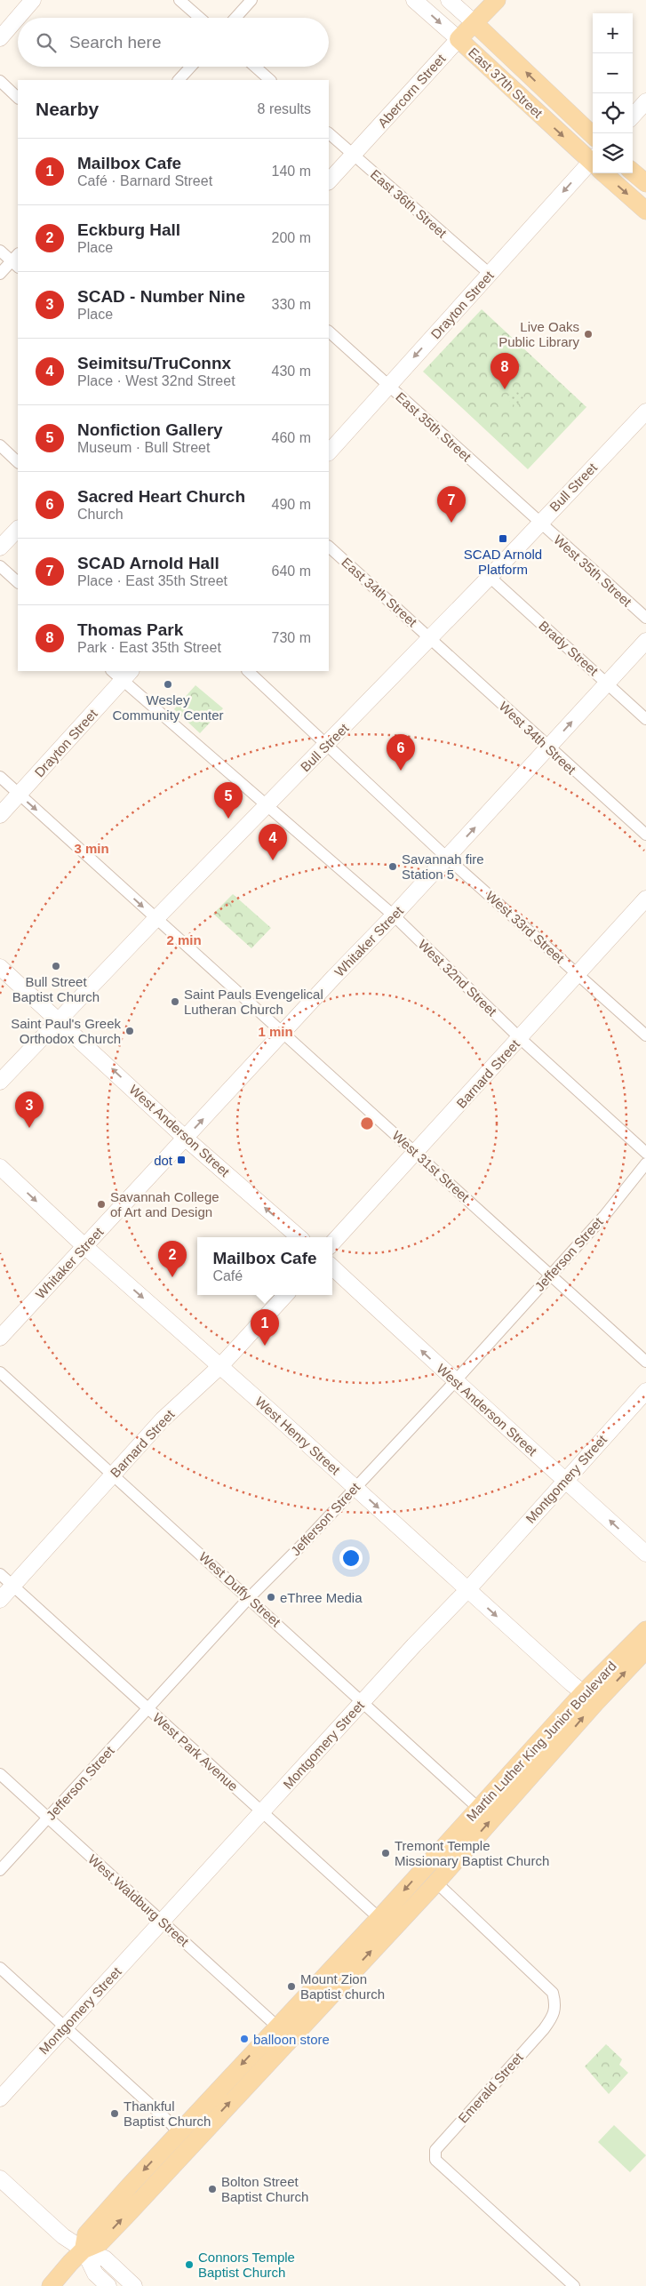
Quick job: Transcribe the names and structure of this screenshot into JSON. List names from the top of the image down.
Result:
{
  "streets": {
    "main road": [
      "East 37th Street",
      "Abercorn Street",
      "Drayton Street",
      "Bull Street",
      "Whitaker Street",
      "Barnard Street",
      "West Anderson Street",
      "West Henry Street",
      "Montgomery Street",
      "Martin Luther King Junior Boulevard"
    ],
    "street": [
      "East 36th Street",
      "East 35th Street",
      "West 35th Street",
      "East 34th Street",
      "Brady Street",
      "West 34th Street",
      "West 33rd Street",
      "West 32nd Street",
      "West 31st Street",
      "Jefferson Street",
      "West Duffy Street",
      "West Park Avenue",
      "West Waldburg Street",
      "Emerald Street"
    ]
  },
  "crossings": [
    ["East 37th Street", "Abercorn Street"],
    ["Abercorn Street", "East 36th Street"],
    ["East 36th Street", "Drayton Street"],
    ["Drayton Street", "East 35th Street"],
    ["Drayton Street", "West 32nd Street"],
    ["Drayton Street", "West 31st Street"],
    ["East 35th Street", "Bull Street"],
    ["East 35th Street", "West 35th Street"],
    ["Bull Street", "West 35th Street"],
    ["Bull Street", "East 34th Street"],
    ["Bull Street", "Brady Street"],
    ["Bull Street", "West 34th Street"],
    ["Bull Street", "West 33rd Street"],
    ["Bull Street", "West 32nd Street"],
    ["Bull Street", "West Anderson Street"],
    ["Bull Street", "West 31st Street"],
    ["East 34th Street", "West 34th Street"],
    ["Brady Street", "Whitaker Street"],
    ["West 34th Street", "Whitaker Street"],
    ["West 33rd Street", "Whitaker Street"],
    ["West 33rd Street", "Barnard Street"],
    ["Whitaker Street", "West 32nd Street"],
    ["Whitaker Street", "West Anderson Street"],
    ["Whitaker Street", "West 31st Street"],
    ["Whitaker Street", "West Henry Street"],
    ["West 32nd Street", "Barnard Street"],
    ["Barnard Street", "West 31st Street"],
    ["Barnard Street", "West Henry Street"],
    ["Barnard Street", "West Duffy Street"],
    ["Barnard Street", "West Park Avenue"],
    ["West Anderson Street", "Jefferson Street"],
    ["West Anderson Street", "Montgomery Street"],
    ["West 31st Street", "Jefferson Street"],
    ["Jefferson Street", "West Henry Street"],
    ["Jefferson Street", "West Duffy Street"],
    ["Jefferson Street", "West Park Avenue"],
    ["Jefferson Street", "West Waldburg Street"],
    ["West Henry Street", "Montgomery Street"],
    ["West Henry Street", "Martin Luther King Junior Boulevard"],
    ["Montgomery Street", "West Duffy Street"],
    ["Montgomery Street", "West Park Avenue"],
    ["Montgomery Street", "West Waldburg Street"],
    ["West Duffy Street", "Martin Luther King Junior Boulevard"],
    ["Martin Luther King Junior Boulevard", "West Park Avenue"],
    ["Martin Luther King Junior Boulevard", "West Waldburg Street"],
    ["Martin Luther King Junior Boulevard", "Emerald Street"]
  ],
  "one_way": [
    "Drayton Street",
    "Whitaker Street",
    "West Anderson Street",
    "West Henry Street"
  ],
  "places": {
    "other": [
      "Live Oaks Public Library",
      "Wesley Community Center",
      "Savannah fire Station 5",
      "Bull Street Baptist Church",
      "Saint Pauls Evengelical Lutheran Church",
      "Saint Paul's Greek Orthodox Church",
      "Savannah College of Art and Design",
      "eThree Media",
      "Tremont Temple Missionary Baptist Church",
      "Mount Zion Baptist church",
      "balloon store",
      "Thankful Baptist Church",
      "Bolton Street Baptist Church",
      "Connors Temple Baptist Church"
    ],
    "transit": ["SCAD Arnold Platform", "dot"]
  },
  "page": {
    "map_buttons": ["+", "−"],
    "search": "Search here",
    "heading": ["Nearby", "8 results"],
    "list": [
      {
        "mark": "1",
        "name": "Mailbox Cafe",
        "note": "Café · Barnard Street",
        "value": "140 m"
      },
      {
        "mark": "2",
        "name": "Eckburg Hall",
        "note": "Place",
        "value": "200 m"
      },
      {
        "mark": "3",
        "name": "SCAD - Number Nine",
        "note": "Place",
        "value": "330 m"
      },
      {
        "mark": "4",
        "name": "Seimitsu/TruConnx",
        "note": "Place · West 32nd Street",
        "value": "430 m"
      },
      {
        "mark": "5",
        "name": "Nonfiction Gallery",
        "note": "Museum · Bull Street",
        "value": "460 m"
      },
      {
        "mark": "6",
        "name": "Sacred Heart Church",
        "note": "Church",
        "value": "490 m"
      },
      {
        "mark": "7",
        "name": "SCAD Arnold Hall",
        "note": "Place · East 35th Street",
        "value": "640 m"
      },
      {
        "mark": "8",
        "name": "Thomas Park",
        "note": "Park · East 35th Street",
        "value": "730 m"
      }
    ],
    "pins": [
      "8",
      "7",
      "6",
      "5",
      "4",
      "3",
      "2",
      "1"
    ],
    "popup": ["Mailbox Cafe", "Café"]
  },
  "rings": ["3 min", "2 min", "1 min"]
}
